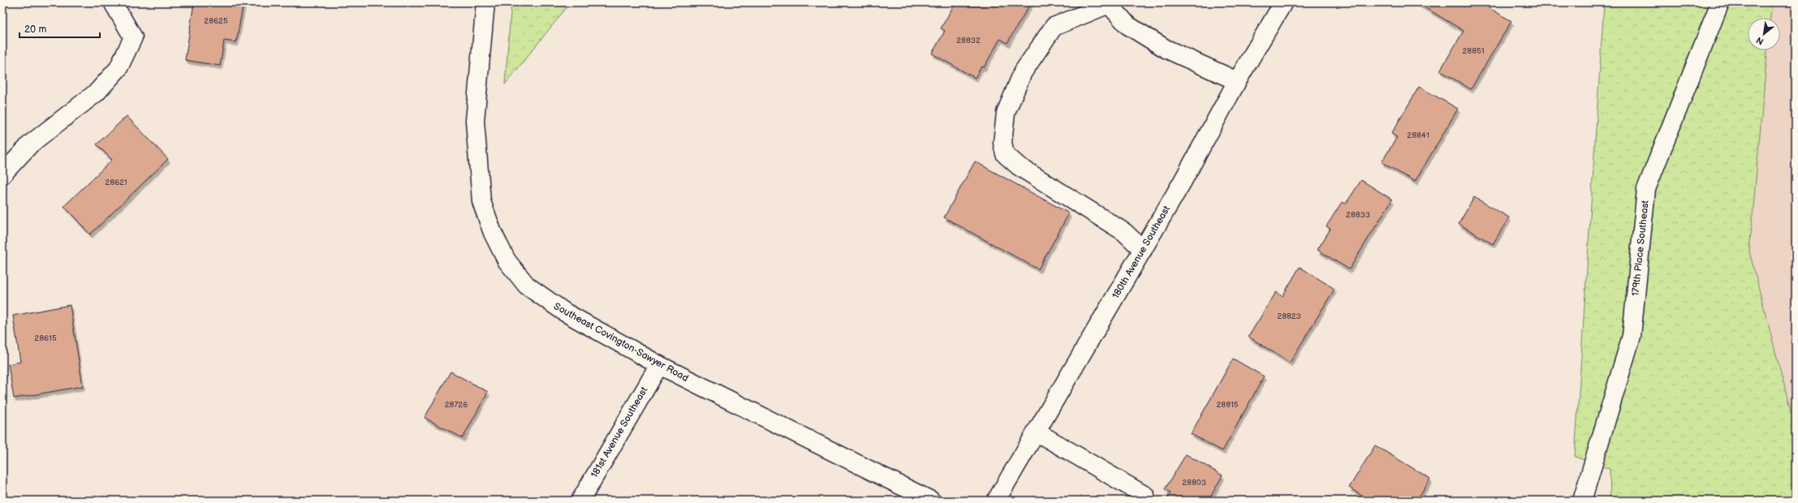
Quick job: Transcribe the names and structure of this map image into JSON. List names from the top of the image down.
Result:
{
  "streets": {
    "street": [
      "179th Place Southeast",
      "180th Avenue Southeast",
      "Southeast Covington-Sawyer Road",
      "181st Avenue Southeast"
    ]
  },
  "crossings": [
    ["Southeast Covington-Sawyer Road", "181st Avenue Southeast"]
  ],
  "house_numbers": [
    "28625",
    "28832",
    "28851",
    "28841",
    "28621",
    "28833",
    "28823",
    "28615",
    "28726",
    "28815",
    "28803"
  ],
  "scale_bar": "20 m",
  "north": "bottom left"
}
